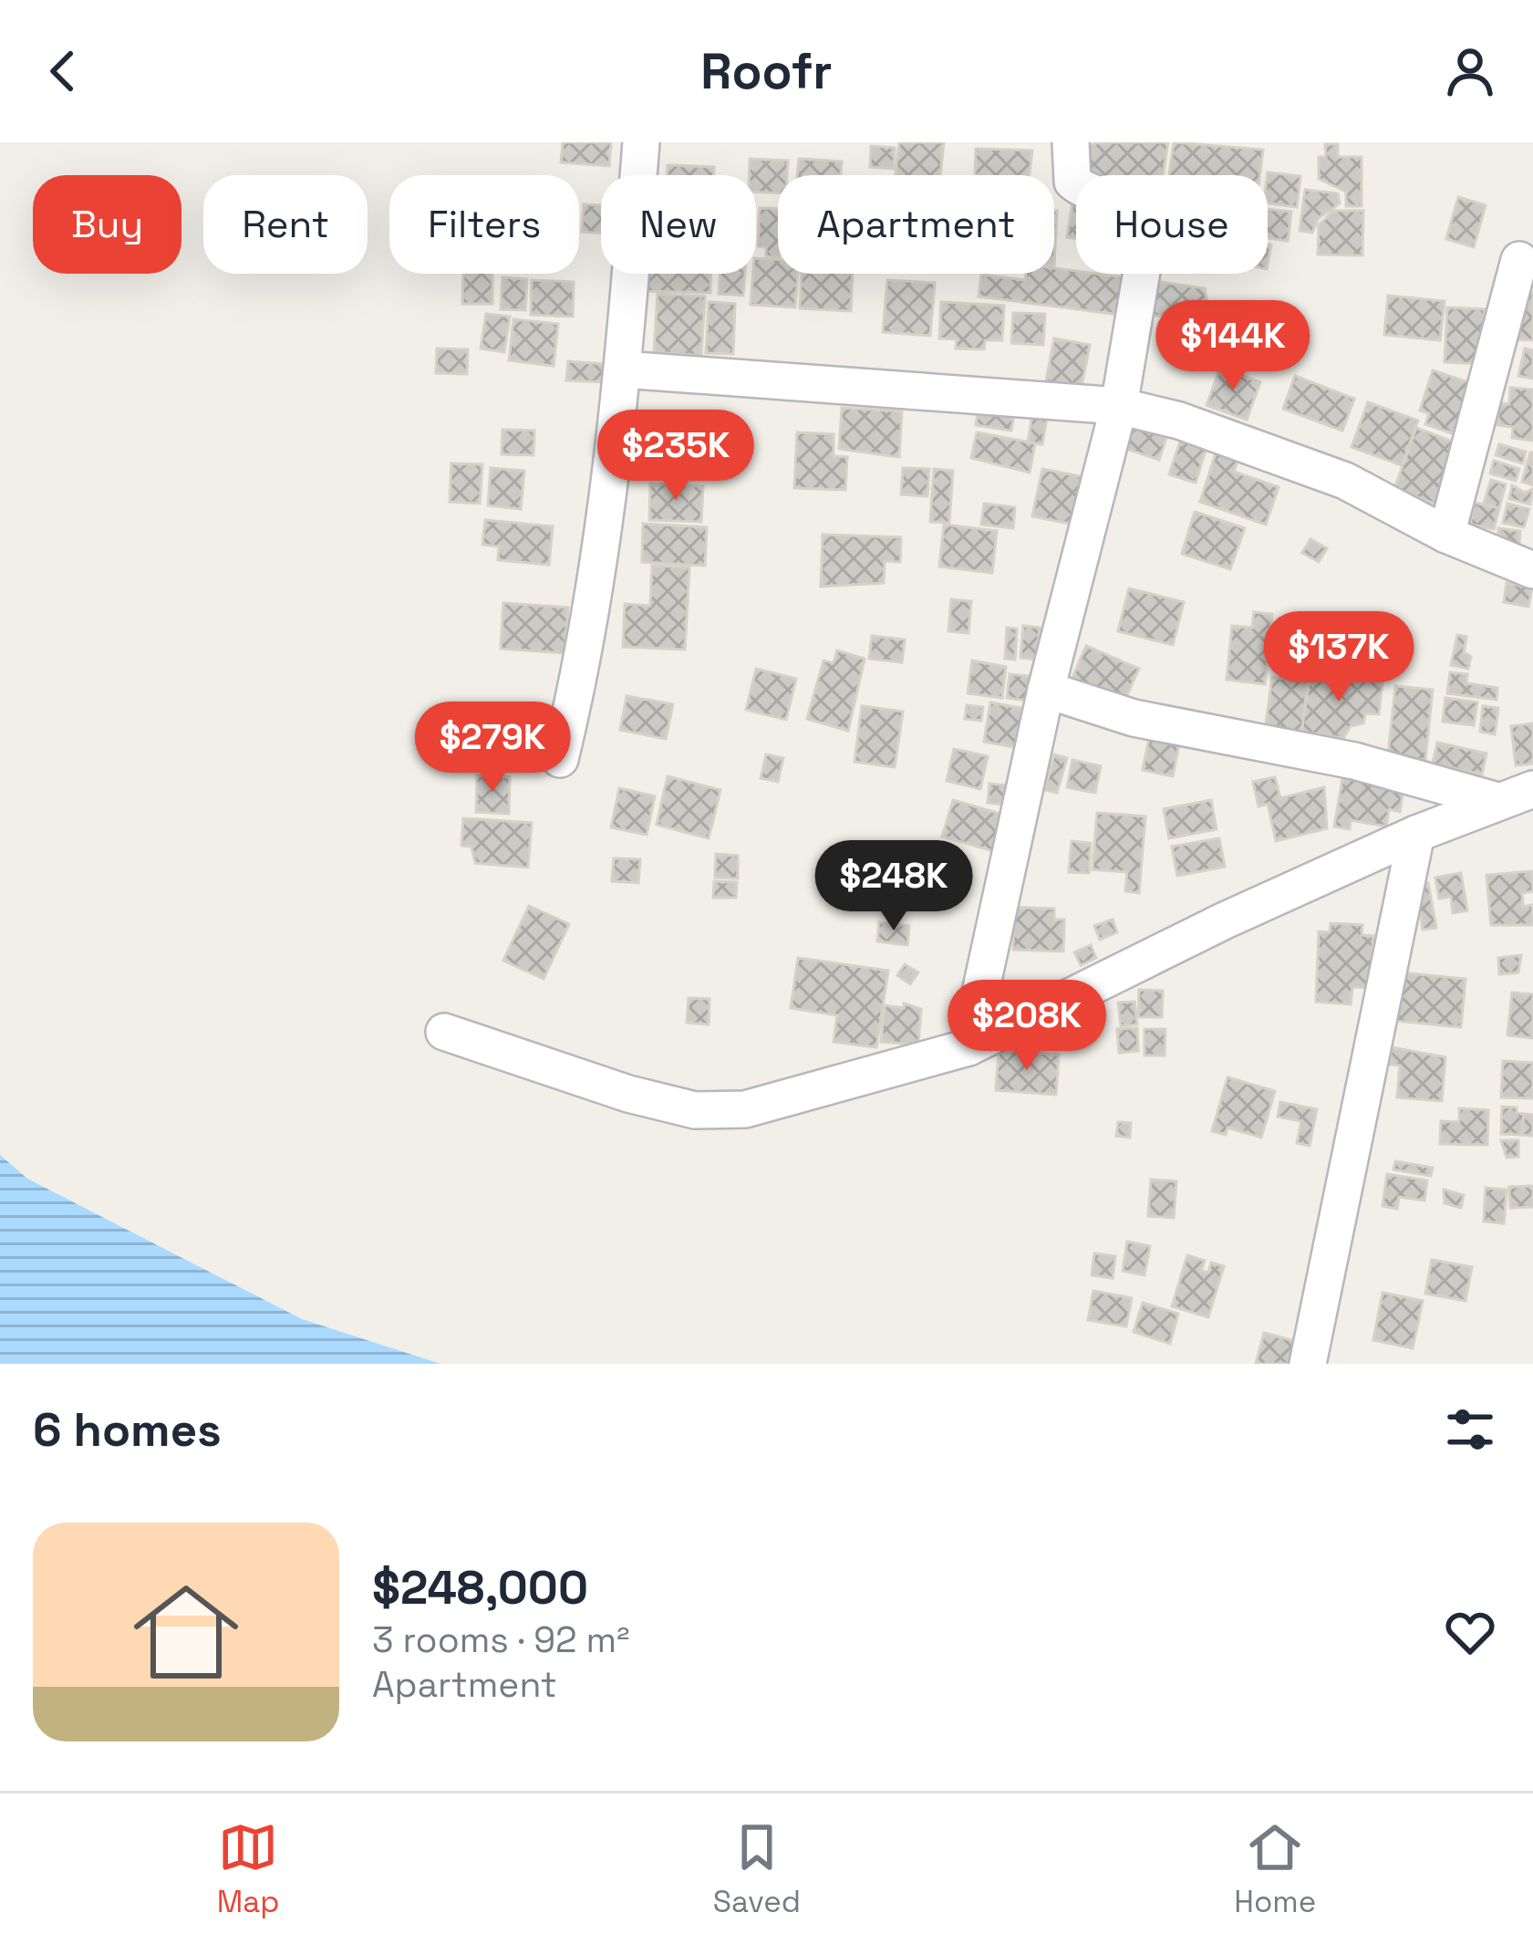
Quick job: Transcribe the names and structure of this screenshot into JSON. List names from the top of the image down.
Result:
{
  "page": {
    "header": "Roofr",
    "chip": [
      "Buy",
      "Rent",
      "Filters",
      "New",
      "Apartment",
      "House"
    ],
    "price": [
      "$144K",
      "$235K",
      "$137K",
      "$279K",
      "$248K",
      "$208K"
    ],
    "heading": "6 homes",
    "list": [
      {
        "name": "$248,000",
        "note": "3 rooms · 92 m² · Apartment"
      }
    ],
    "tabs": ["Map", "Saved", "Home"]
  }
}
